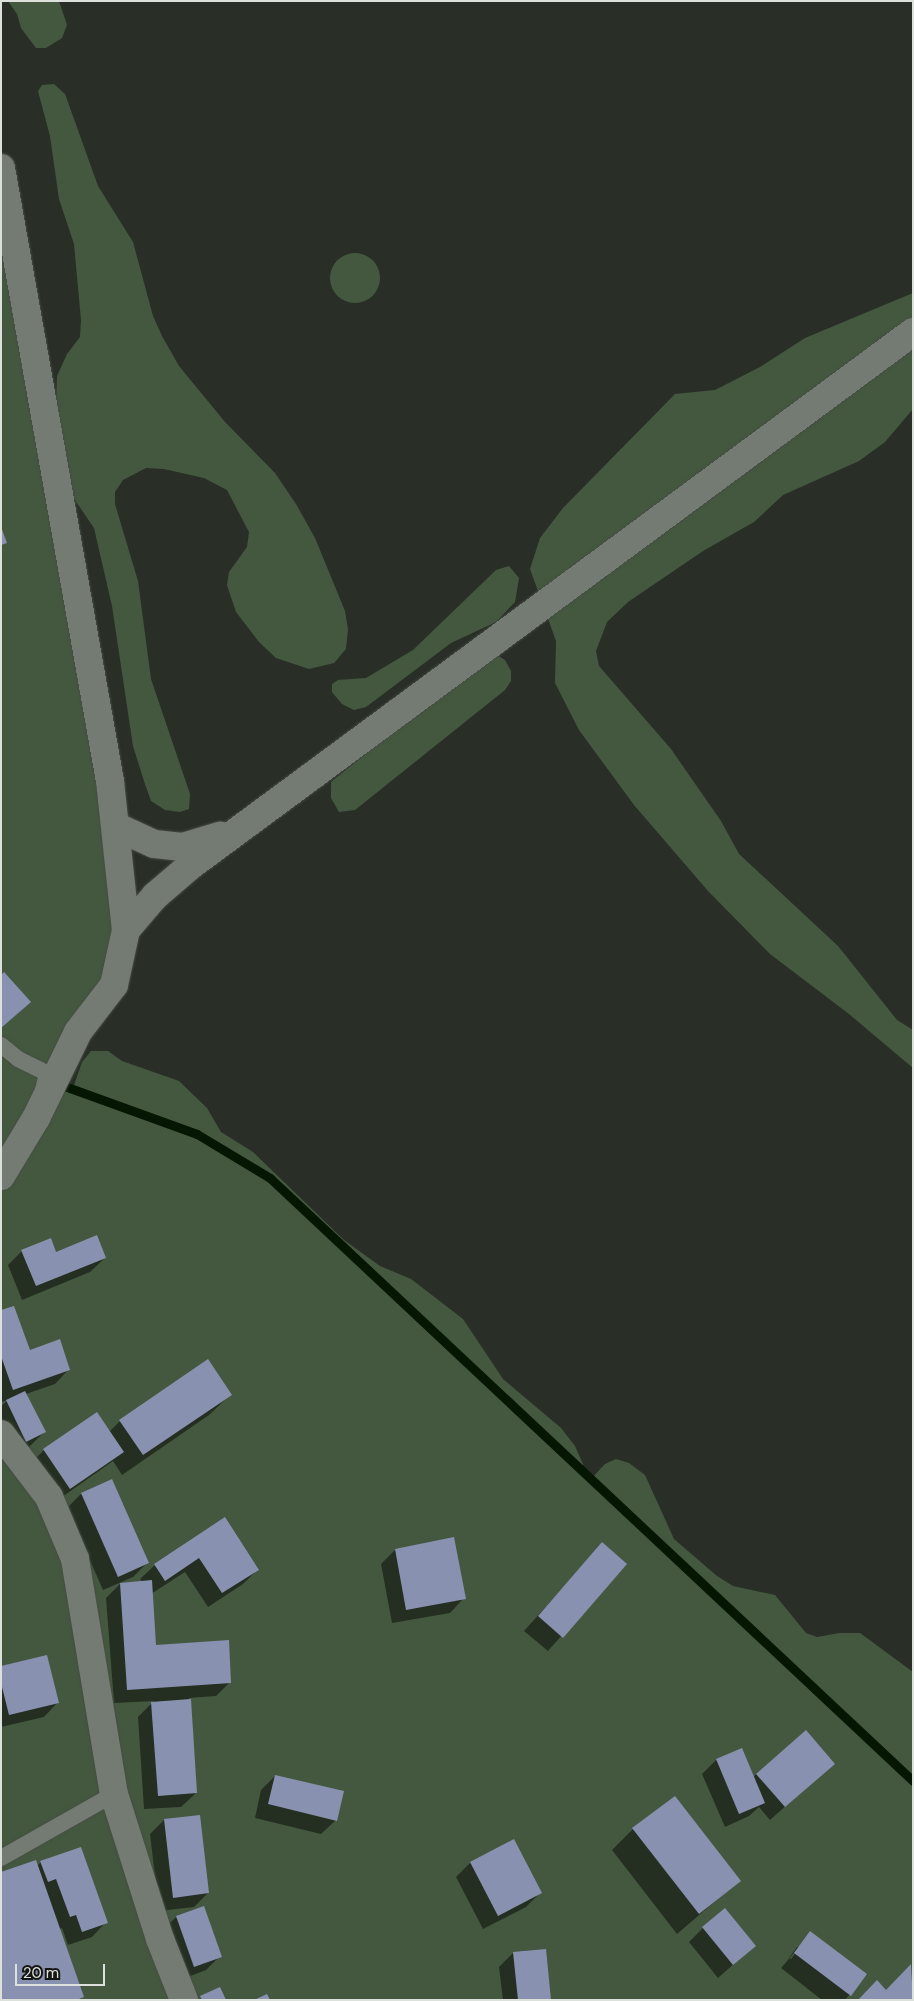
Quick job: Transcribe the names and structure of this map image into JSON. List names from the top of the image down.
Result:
{
  "scale_bar": "20 m"
}
